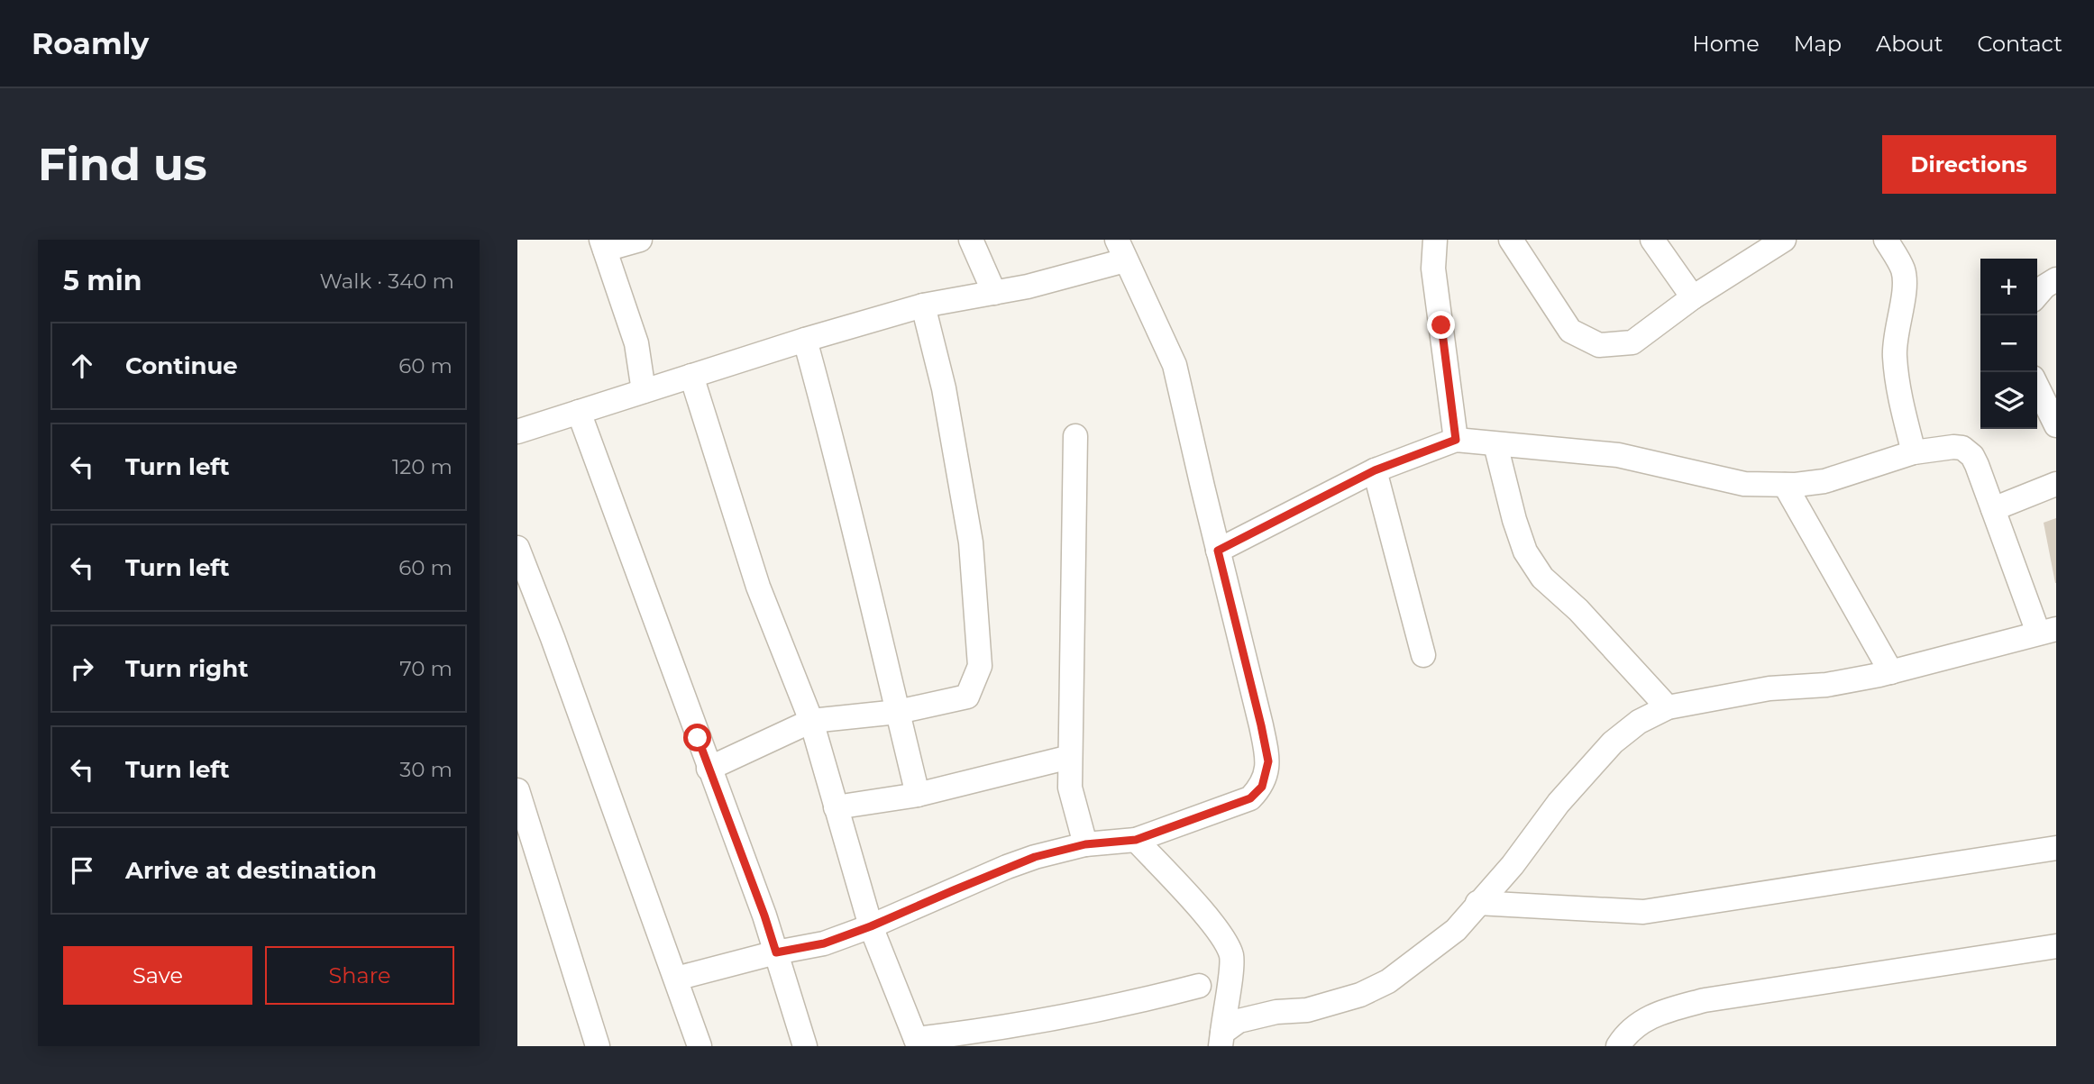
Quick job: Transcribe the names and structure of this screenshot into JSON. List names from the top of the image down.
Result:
{
  "page": {
    "header": "Roamly",
    "nav": [
      "Home",
      "Map",
      "About",
      "Contact"
    ],
    "buttons": [
      "Directions",
      ["Save", "Share"]
    ],
    "title": "Find us",
    "heading": ["5 min", "Walk · 340 m"],
    "map_buttons": ["+", "−"],
    "list": [
      ["Continue", "60 m"],
      ["Turn left", "120 m"],
      ["Turn left", "60 m"],
      ["Turn right", "70 m"],
      ["Turn left", "30 m"],
      "Arrive at destination"
    ]
  }
}
